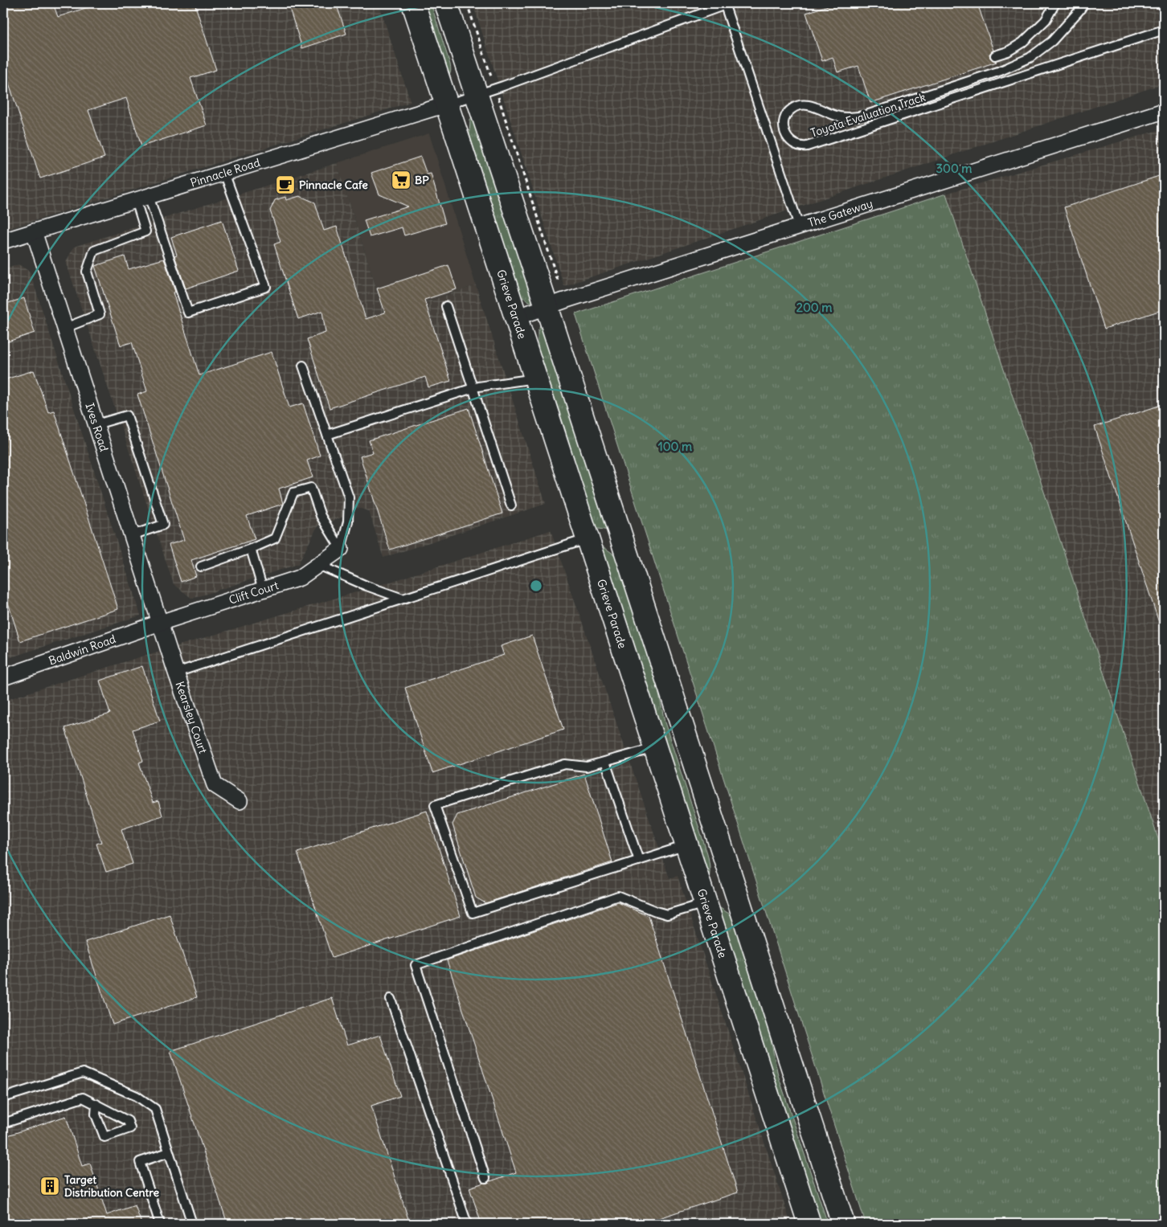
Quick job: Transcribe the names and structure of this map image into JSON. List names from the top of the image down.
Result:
{
  "streets": {
    "main road": ["Grieve Parade"],
    "street": [
      "Pinnacle Road",
      "The Gateway",
      "Ives Road",
      "Clift Court",
      "Baldwin Road",
      "Kearsley Court"
    ],
    "lane": ["Toyota Evaluation Track"]
  },
  "crossings": [
    ["Pinnacle Road", "Grieve Parade"],
    ["Pinnacle Road", "Ives Road"],
    ["The Gateway", "Grieve Parade"],
    ["Ives Road", "Clift Court"],
    ["Ives Road", "Baldwin Road"],
    ["Ives Road", "Kearsley Court"],
    ["Clift Court", "Baldwin Road"],
    ["Clift Court", "Kearsley Court"],
    ["Baldwin Road", "Kearsley Court"]
  ],
  "places": {
    "supermarket": ["BP"],
    "cafe": ["Pinnacle Cafe"],
    "building": ["Target Distribution Centre"]
  },
  "rings": ["300 m", "200 m", "100 m"]
}
